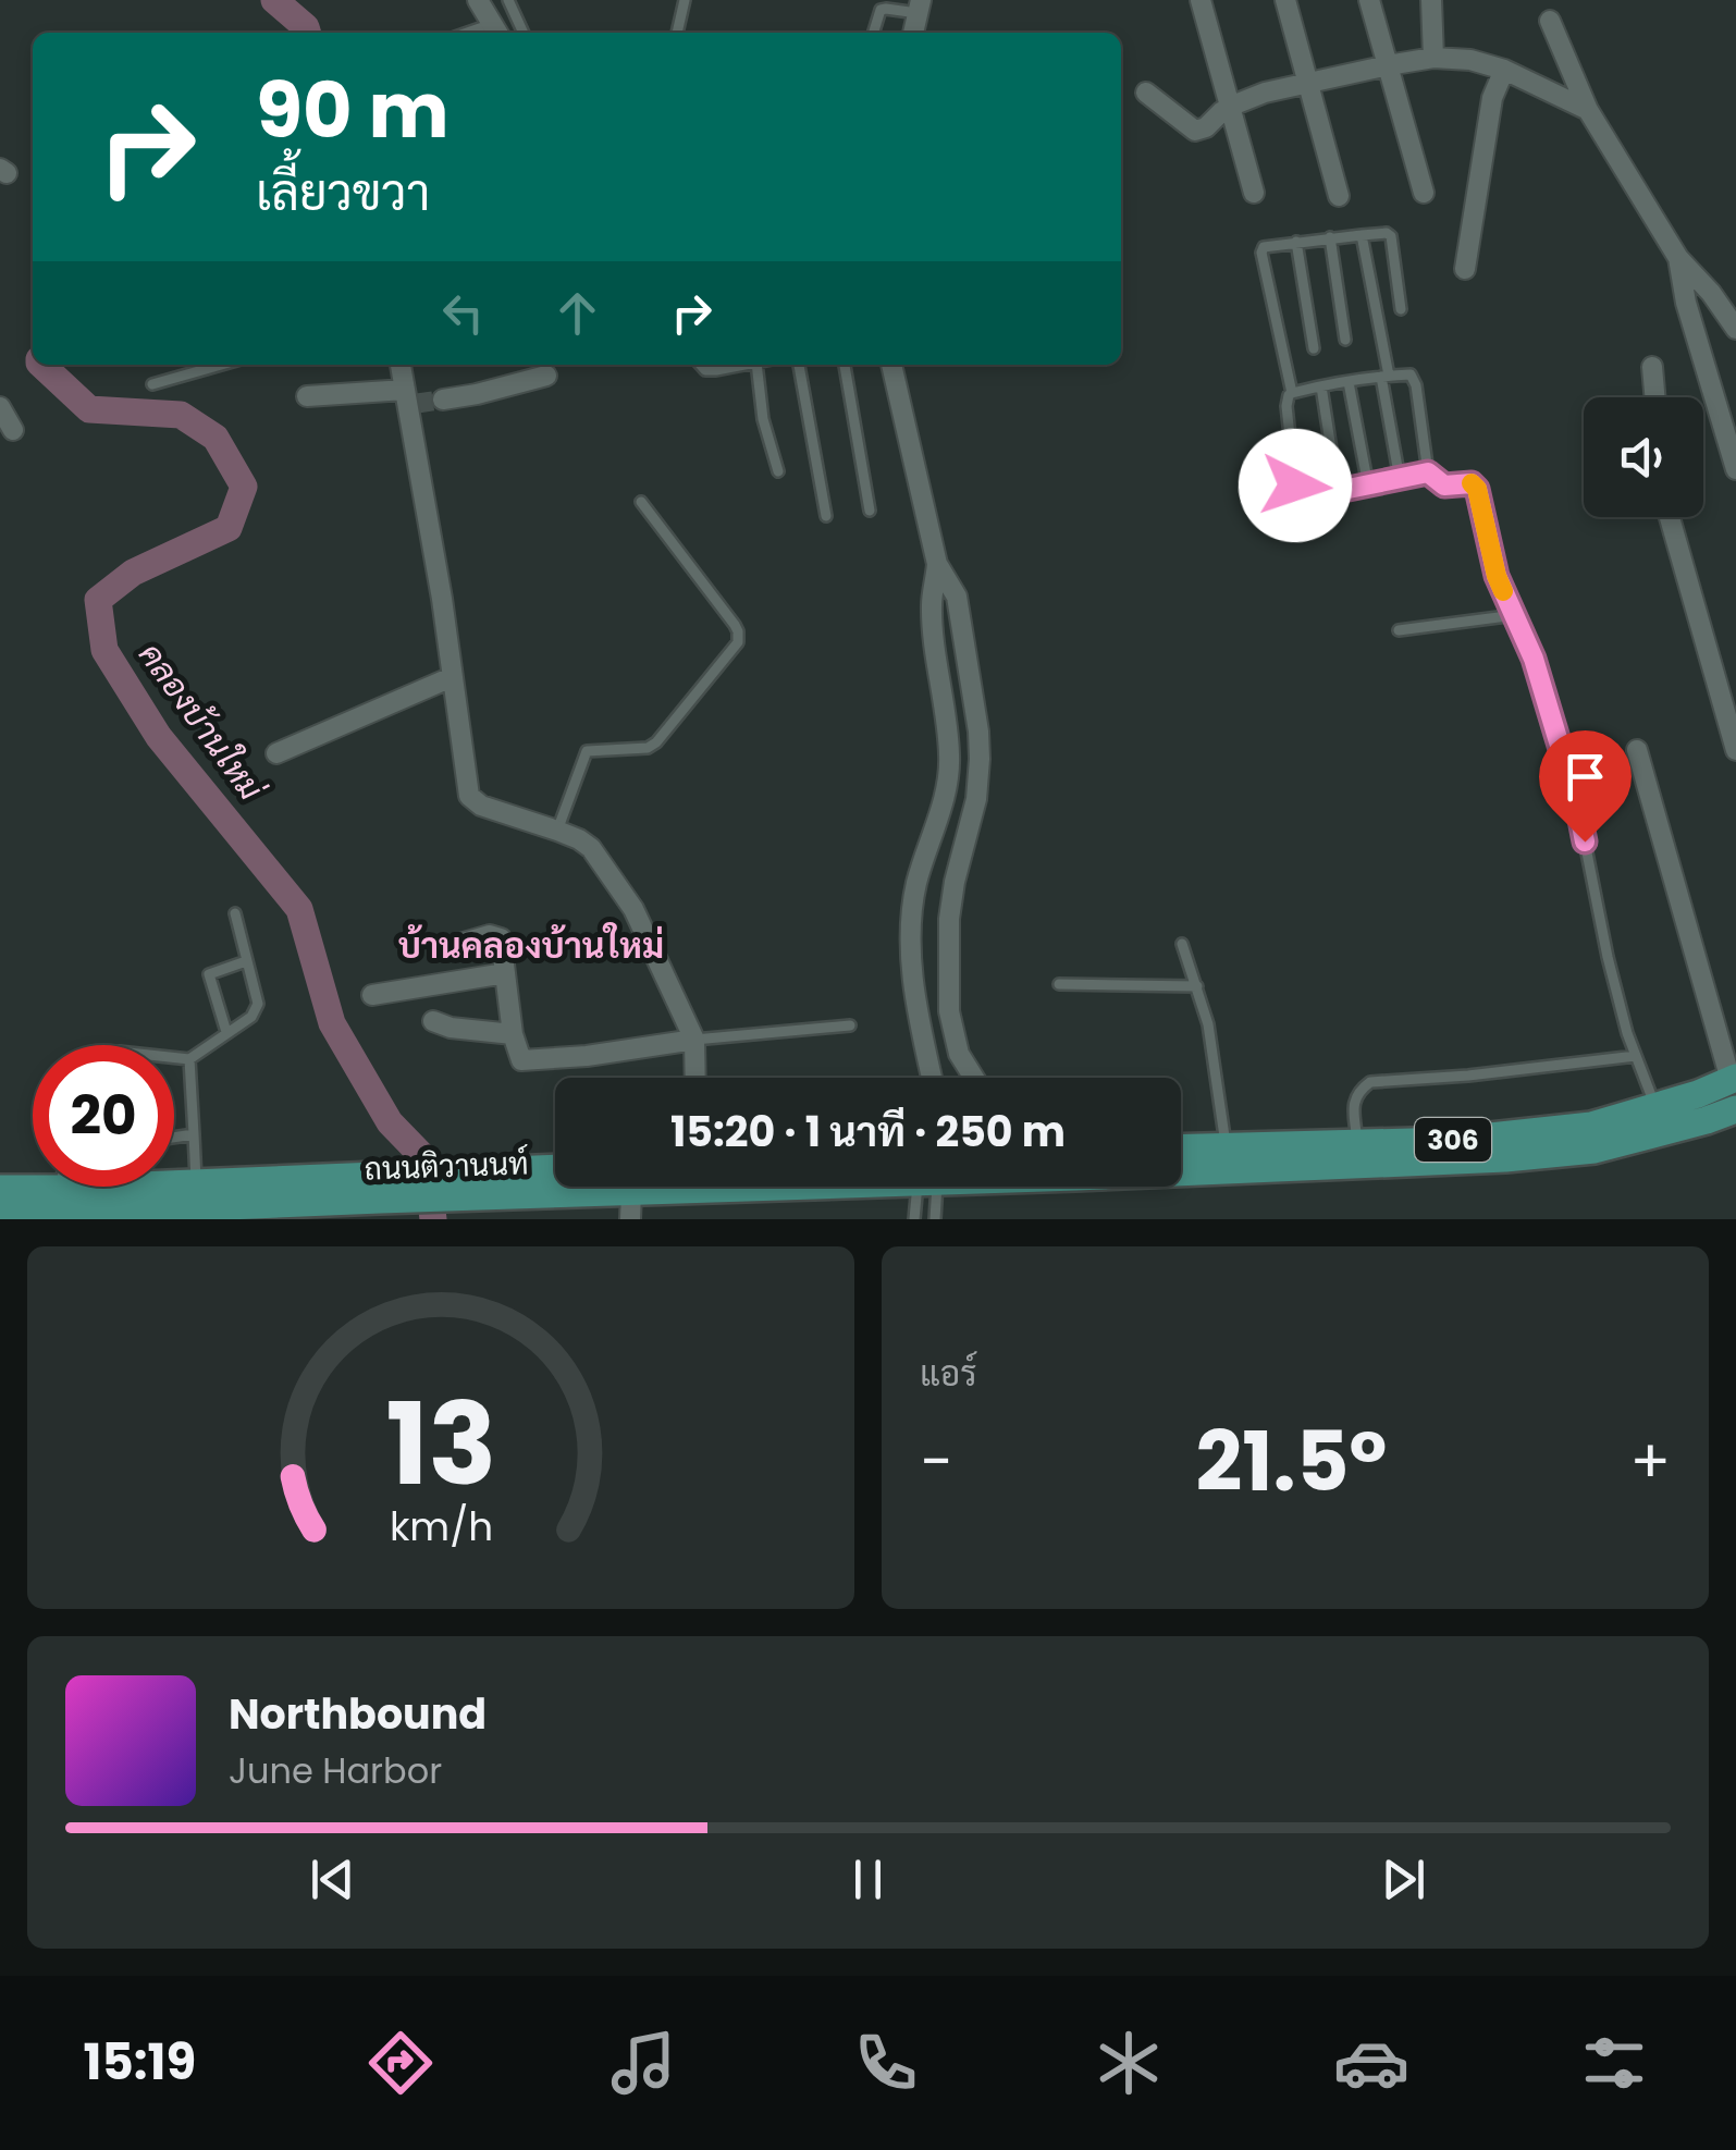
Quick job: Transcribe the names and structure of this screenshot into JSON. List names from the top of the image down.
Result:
{
  "streets": {
    "main road": ["306", "ถนนติวานนท์"]
  },
  "districts": ["บ้านคลองบ้านใหม่"],
  "water": ["คลองบ้านใหม่"],
  "page": {
    "turn": ["90 m", "เลี้ยวขวา"],
    "limit": "20",
    "trip": "15:20 · 1 นาที · 250 m",
    "tile": "แอร์",
    "heat": ["−", "21.5°", "+"],
    "song": ["Northbound", "June Harbor"],
    "tabs": "15:19",
    "gauge": ["13", "km/h"]
  }
}
